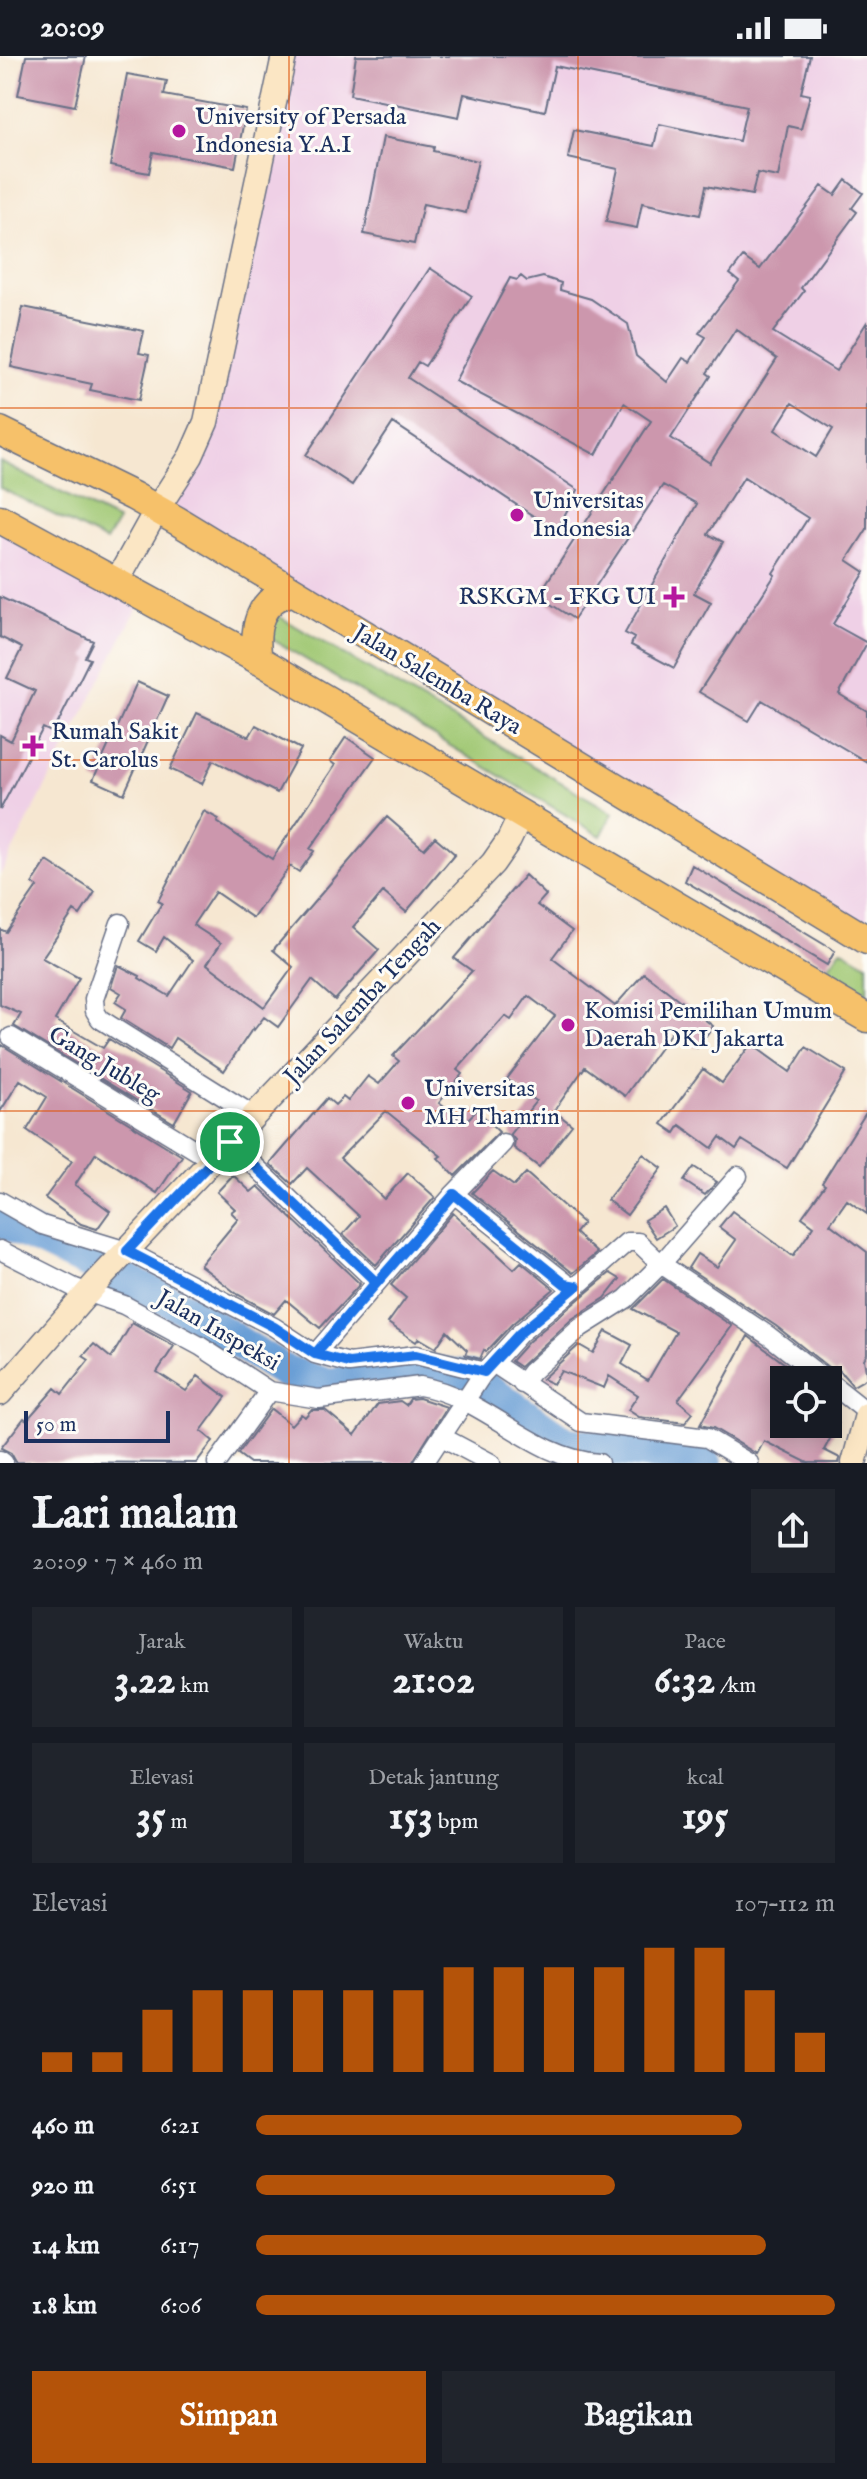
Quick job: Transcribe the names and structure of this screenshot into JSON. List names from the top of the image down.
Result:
{
  "streets": {
    "main road": ["Jalan Salemba Raya", "Jalan Salemba Tengah"],
    "street": ["Gang Jubleg", "Jalan Inspeksi"]
  },
  "crossings": [
    ["Jalan Salemba Tengah", "Gang Jubleg"],
    ["Jalan Salemba Tengah", "Jalan Inspeksi"]
  ],
  "places": {
    "other": [
      "University of Persada Indonesia Y.A.I",
      "Universitas Indonesia",
      "Komisi Pemilihan Umum Daerah DKI Jakarta",
      "Universitas MH Thamrin"
    ],
    "health": ["RSKGM - FKG UI", "Rumah Sakit St. Carolus"]
  },
  "scale_bar": "50 m",
  "page": {
    "status": "20:09",
    "scale": "50 m",
    "heading": ["Lari malam", "20:09 · 7 × 460 m"],
    "stats": [
      ["Jarak", "3.22 km"],
      ["Waktu", "21:02"],
      ["Pace", "6:32 /km"],
      ["Elevasi", "35 m"],
      ["Detak jantung", "153 bpm"],
      ["kcal", "195"]
    ],
    "chart": ["Elevasi", "107–112 m"],
    "list": [
      {
        "name": "460 m",
        "note": "6:21"
      },
      {
        "name": "920 m",
        "note": "6:51"
      },
      {
        "name": "1.4 km",
        "note": "6:17"
      },
      {
        "name": "1.8 km",
        "note": "6:06"
      }
    ],
    "buttons": ["Simpan", "Bagikan"]
  }
}
